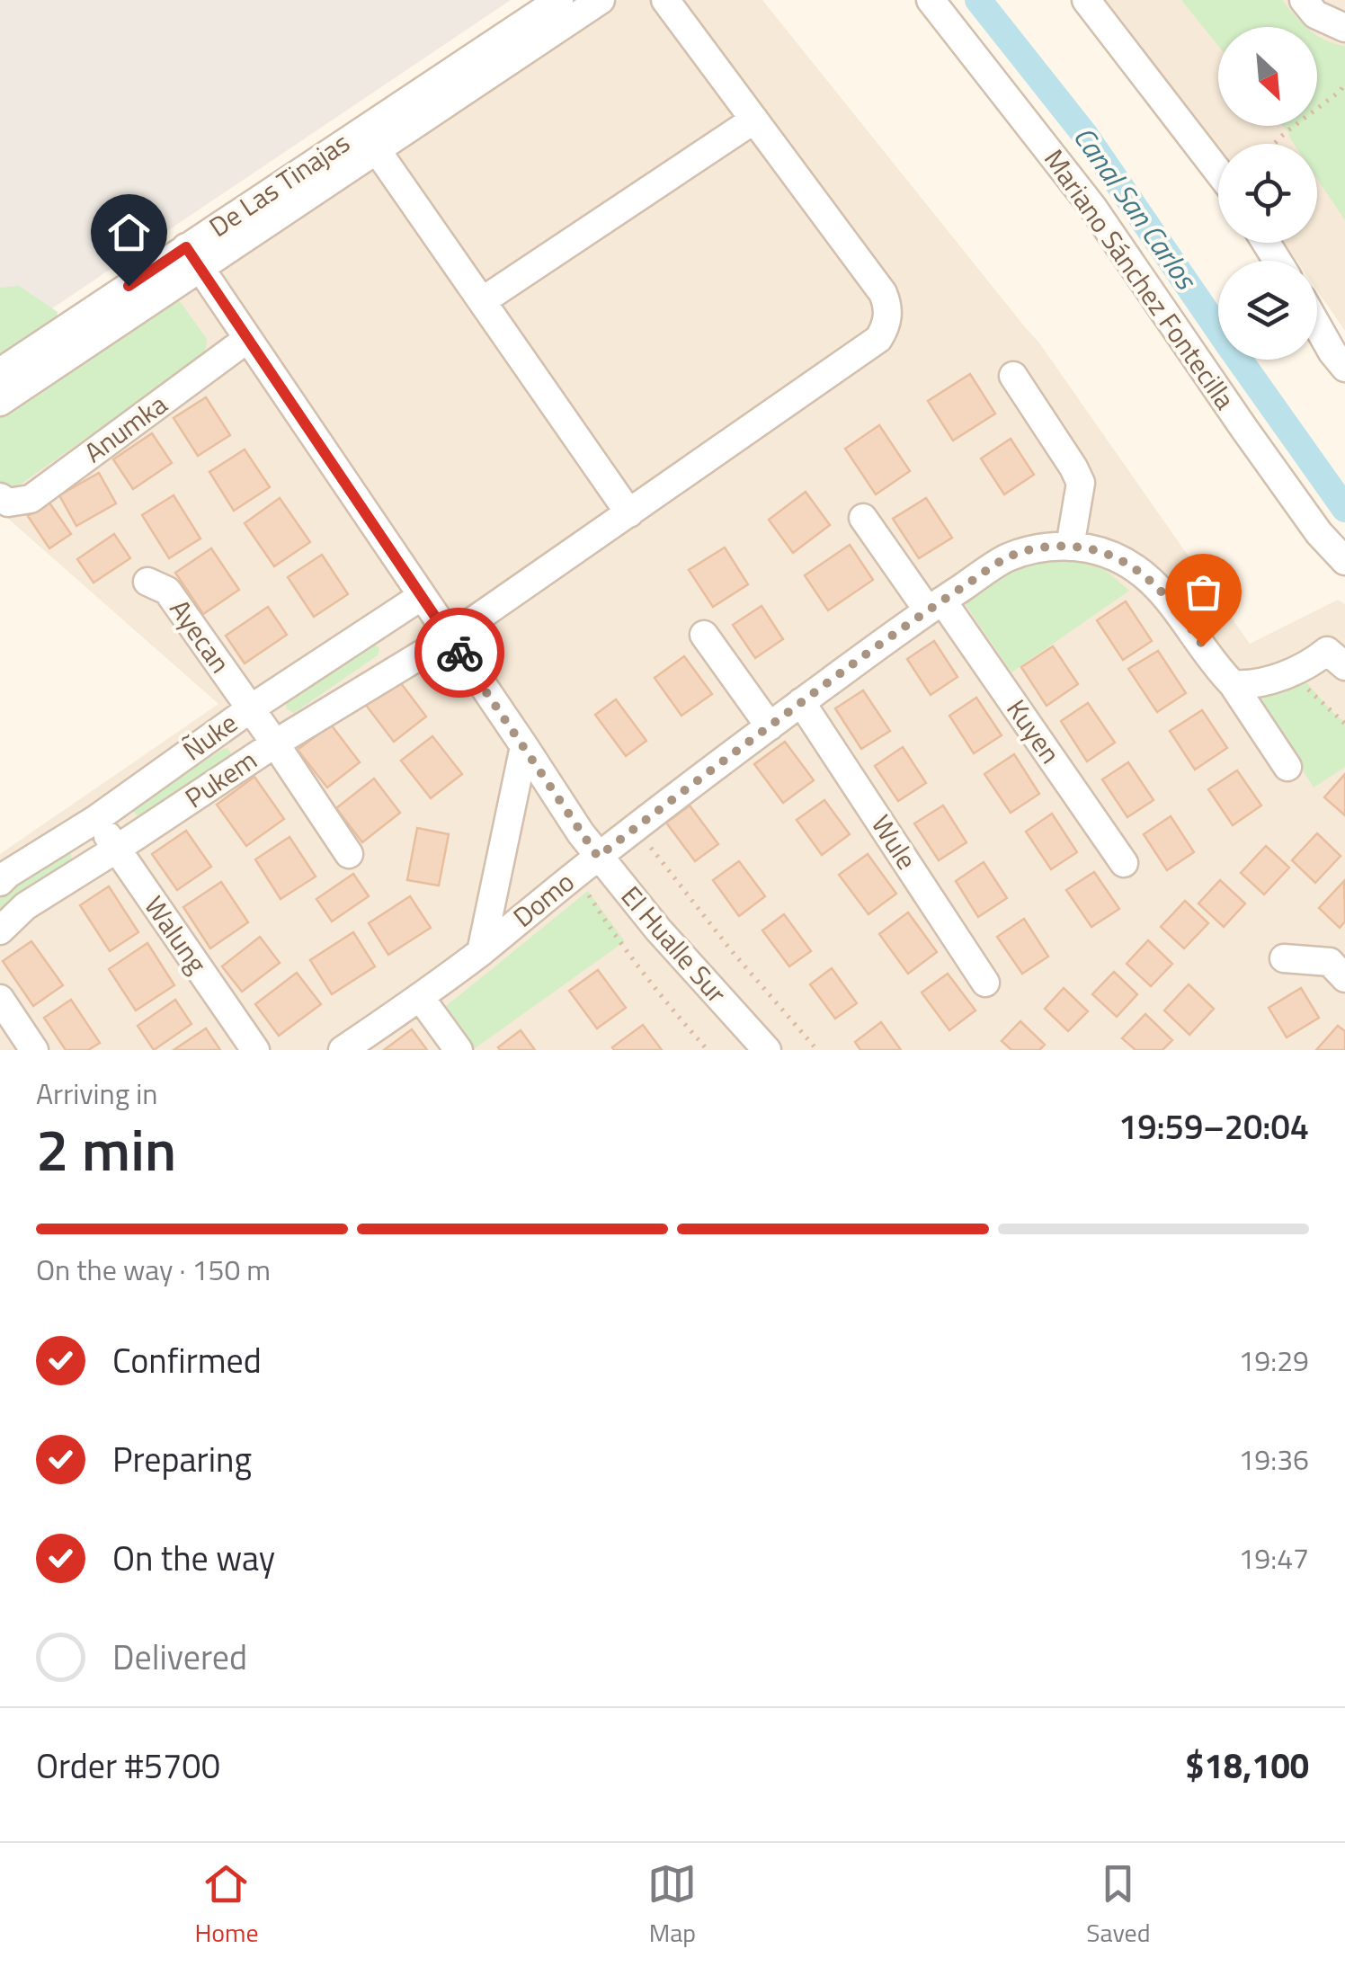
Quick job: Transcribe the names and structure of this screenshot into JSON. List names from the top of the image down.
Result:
{
  "streets": {
    "street": [
      "De Las Tinajas",
      "Mariano Sánchez Fontecilla",
      "Anumka",
      "Ayecan",
      "Kuyen",
      "Ñuke",
      "Pukem",
      "Wule",
      "Domo",
      "Walung",
      "El Hualle Sur"
    ]
  },
  "crossings": [
    ["De Las Tinajas", "El Hualle Sur"],
    ["Anumka", "El Hualle Sur"],
    ["Ayecan", "Ñuke"],
    ["Ayecan", "Pukem"],
    ["Kuyen", "Domo"],
    ["Ñuke", "Walung"],
    ["Ñuke", "El Hualle Sur"],
    ["Pukem", "Walung"],
    ["Pukem", "El Hualle Sur"],
    ["Wule", "Domo"],
    ["Domo", "El Hualle Sur"]
  ],
  "water": ["Canal San Carlos"],
  "north": "bottom right",
  "page": {
    "heading": ["2 min", "Arriving in", "19:59–20:04"],
    "panel": ["Order #5700", "$18,100"],
    "bar": "On the way · 150 m",
    "list": [
      ["Confirmed", "19:29"],
      ["Preparing", "19:36"],
      ["On the way", "19:47"],
      "Delivered"
    ],
    "tabs": ["Home", "Map", "Saved"]
  }
}
